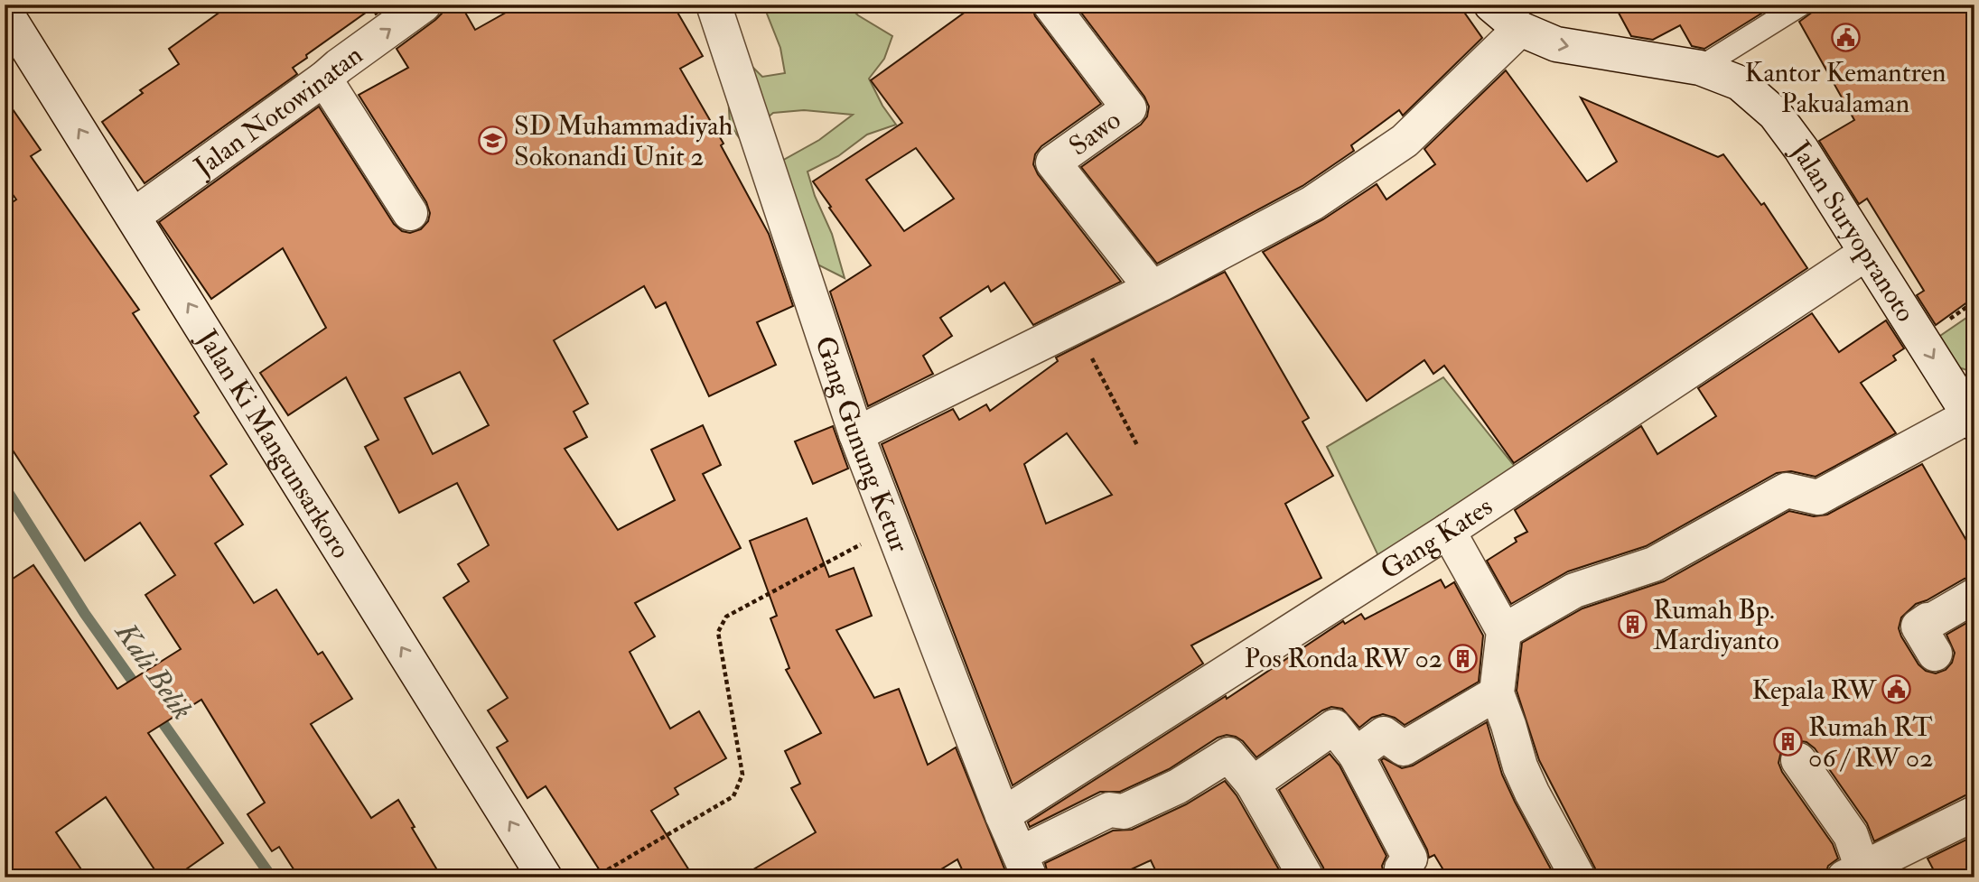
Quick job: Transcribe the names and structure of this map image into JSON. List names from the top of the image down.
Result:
{
  "streets": {
    "street": [
      "Jalan Notowinatan",
      "Sawo",
      "Jalan Suryopranoto",
      "Jalan Ki Mangunsarkoro",
      "Gang Gunung Ketur",
      "Gang Kates"
    ]
  },
  "crossings": [
    ["Jalan Notowinatan", "Jalan Ki Mangunsarkoro"],
    ["Jalan Suryopranoto", "Gang Kates"],
    ["Gang Gunung Ketur", "Gang Kates"]
  ],
  "one_way": ["Jalan Suryopranoto", "Jalan Ki Mangunsarkoro"],
  "water": ["Kali Belik"],
  "places": {
    "public building": ["Kantor Kemantren Pakualaman", "Kepala RW"],
    "school or university": ["SD Muhammadiyah Sokonandi Unit 2"],
    "building": ["Rumah Bp. Mardiyanto", "Pos Ronda RW 02", "Rumah RT 06 / RW 02"]
  }
}
